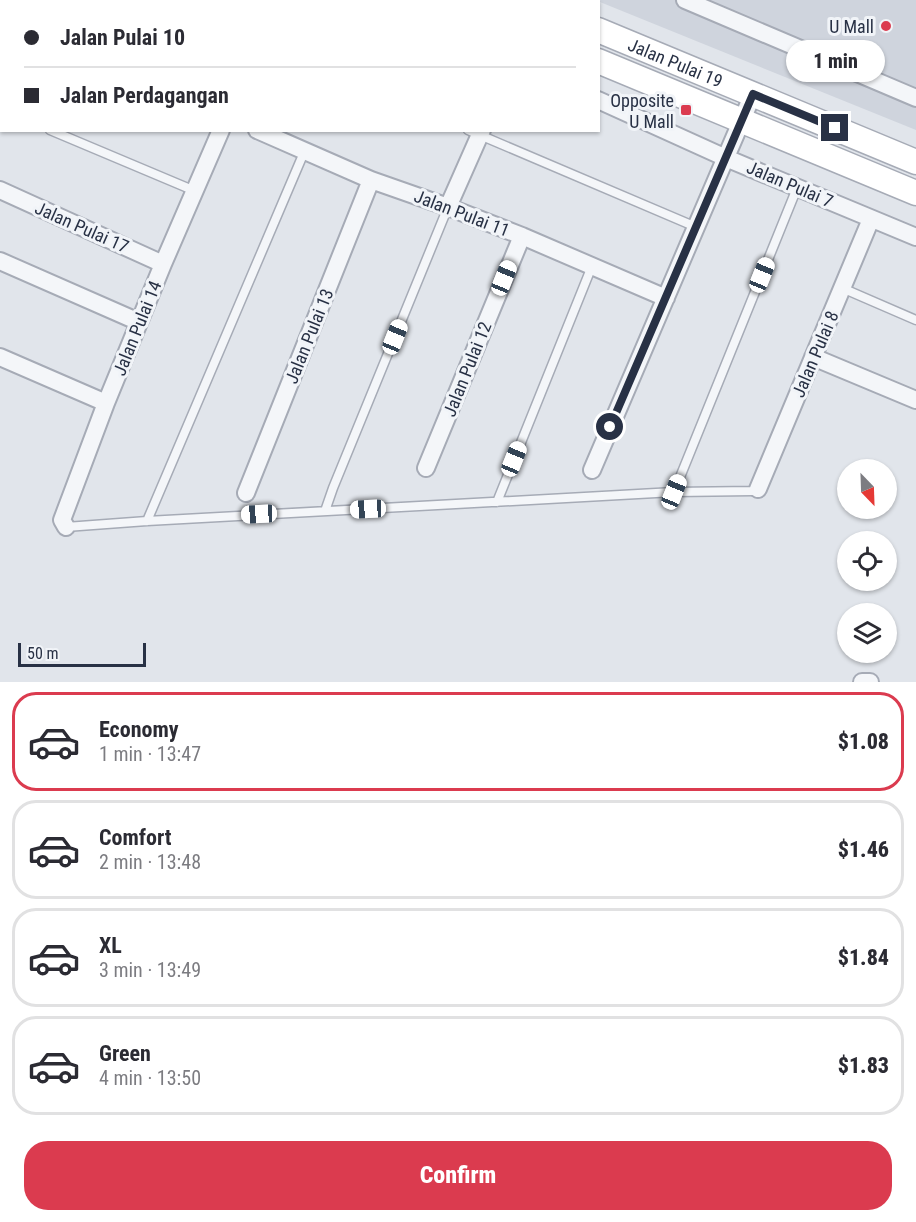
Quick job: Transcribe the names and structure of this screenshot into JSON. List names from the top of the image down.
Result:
{
  "streets": {
    "main road": ["Jalan Pulai 19"],
    "street": [
      "Jalan Pulai 7",
      "Jalan Pulai 11",
      "Jalan Pulai 17",
      "Jalan Pulai 14",
      "Jalan Pulai 13",
      "Jalan Pulai 8",
      "Jalan Pulai 12"
    ]
  },
  "crossings": [
    ["Jalan Pulai 7", "Jalan Pulai 8"],
    ["Jalan Pulai 11", "Jalan Pulai 13"],
    ["Jalan Pulai 11", "Jalan Pulai 12"],
    ["Jalan Pulai 17", "Jalan Pulai 14"]
  ],
  "places": {
    "other": ["U Mall"],
    "transit": ["Opposite U Mall"]
  },
  "scale_bar": "50 m",
  "north": "bottom right",
  "page": {
    "banner": ["Jalan Pulai 10", "Jalan Perdagangan"],
    "bubble": "1 min",
    "scale": "50 m",
    "list": [
      {
        "name": "Economy",
        "note": "1 min · 13:47",
        "value": "$1.08"
      },
      {
        "name": "Comfort",
        "note": "2 min · 13:48",
        "value": "$1.46"
      },
      {
        "name": "XL",
        "note": "3 min · 13:49",
        "value": "$1.84"
      },
      {
        "name": "Green",
        "note": "4 min · 13:50",
        "value": "$1.83"
      }
    ],
    "buttons": "Confirm"
  }
}
